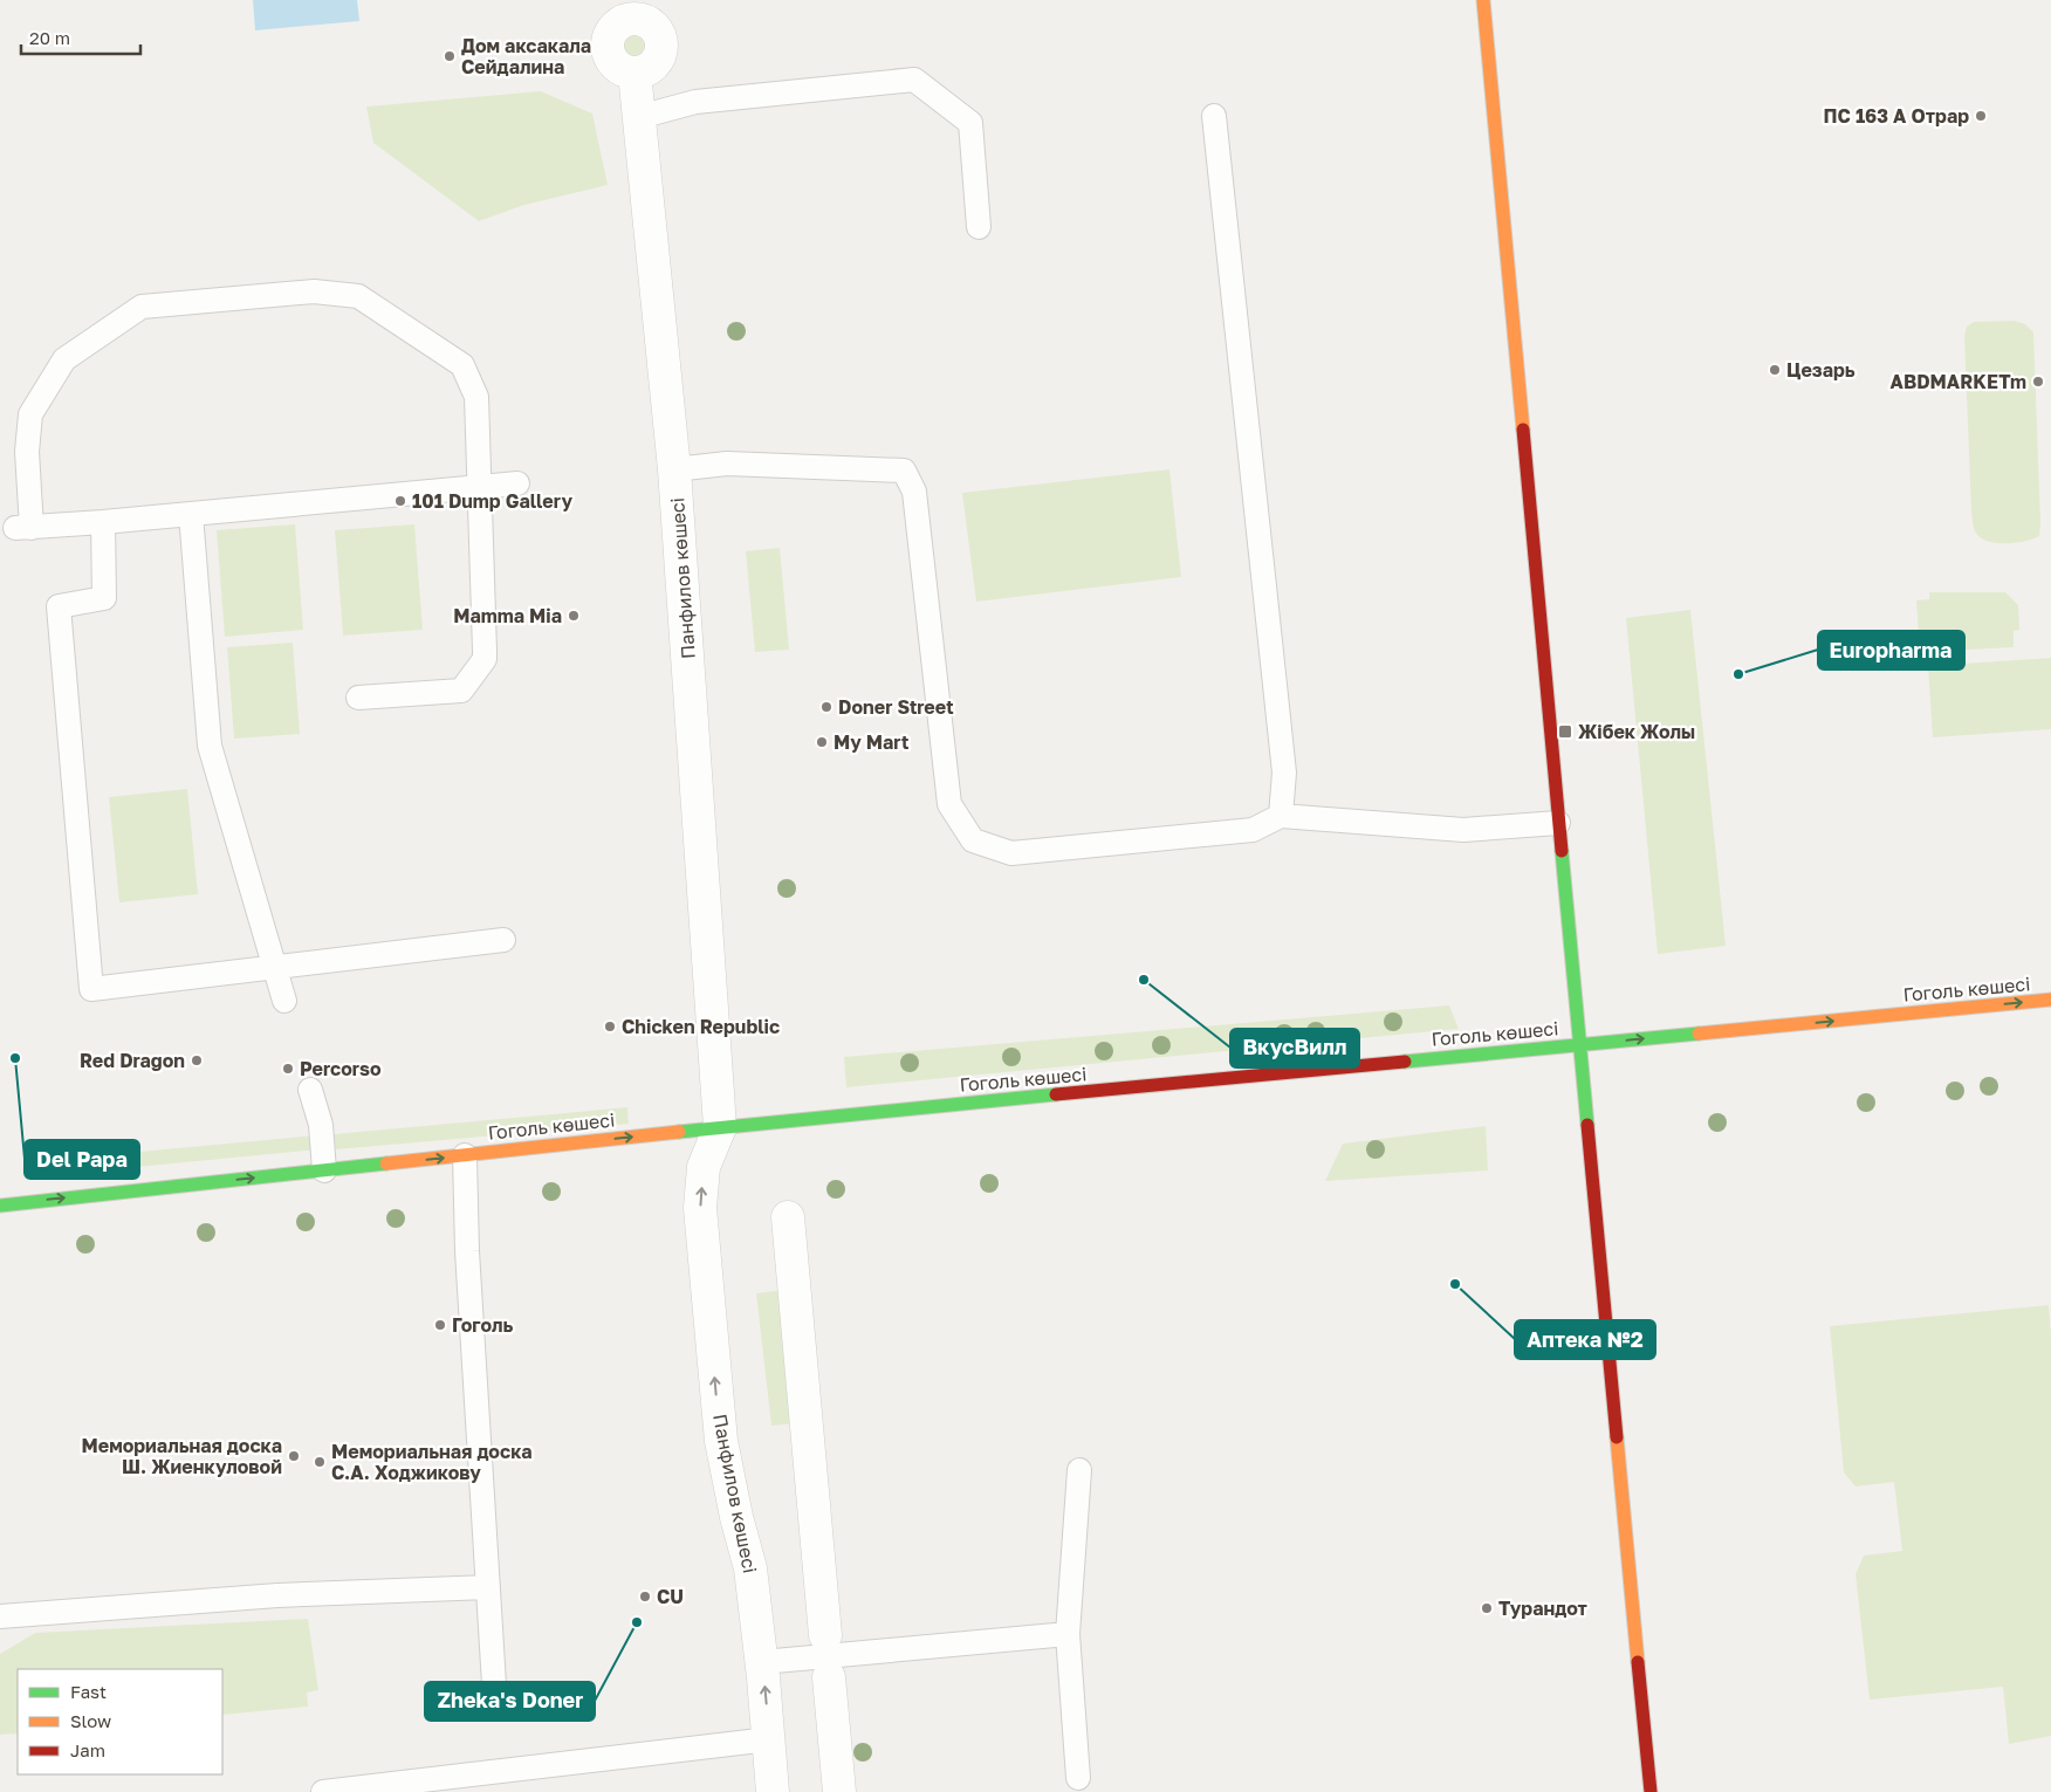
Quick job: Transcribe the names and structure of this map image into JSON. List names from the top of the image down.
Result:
{
  "streets": {
    "main road": ["Гоголь көшесі"],
    "street": ["Панфилов көшесі"]
  },
  "crossings": [
    ["Панфилов көшесі", "Гоголь көшесі"]
  ],
  "one_way": ["Гоголь көшесі"],
  "places": {
    "other": [
      "Дом аксакала Сейдалина",
      "ПС 163 А Отрар",
      "Цезарь",
      "ABDMARKETm",
      "101 Dump Gallery",
      "Mamma Mia",
      "Europharma",
      "Doner Street",
      "My Mart",
      "ВкусВилл",
      "Chicken Republic",
      "Del Papa",
      "Red Dragon",
      "Percorso",
      "Аптека №2",
      "Гоголь",
      "Мемориальная доска Ш. Жиенкуловой",
      "Мемориальная доска С.А. Ходжикову",
      "CU",
      "Турандот",
      "Zheka's Doner"
    ],
    "transit": ["Жібек Жолы"]
  },
  "legend": ["Fast", "Slow", "Jam"],
  "scale_bar": "20 m"
}
